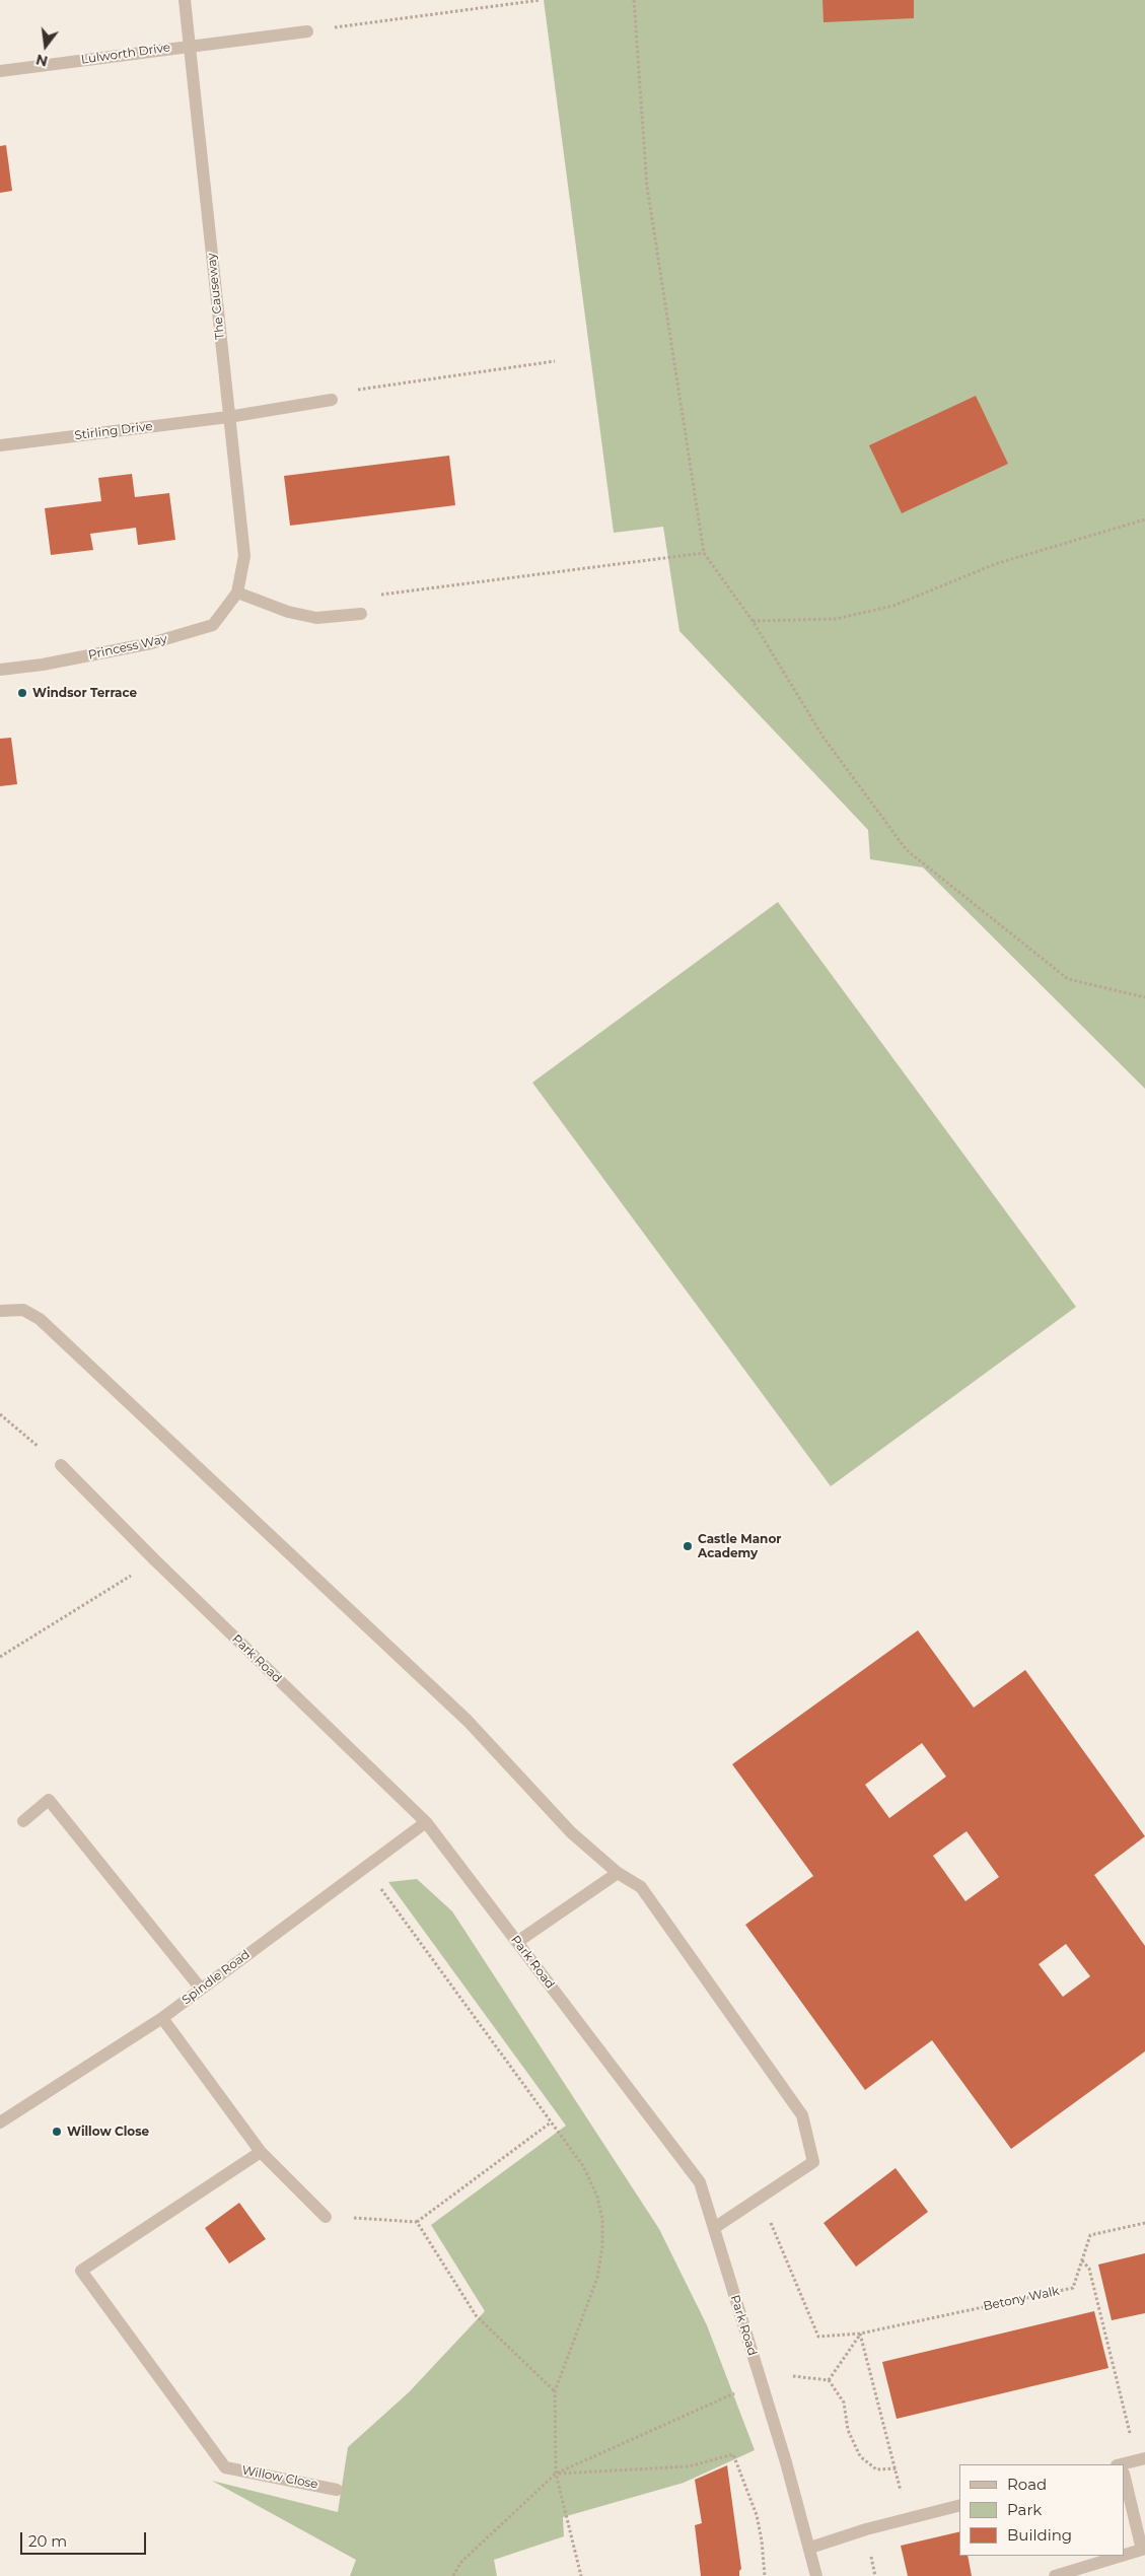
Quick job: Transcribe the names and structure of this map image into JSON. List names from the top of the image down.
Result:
{
  "streets": {
    "street": [
      "Lulworth Drive",
      "The Causeway",
      "Stirling Drive",
      "Princess Way",
      "Park Road",
      "Spindle Road",
      "Willow Close"
    ],
    "path": ["Betony Walk"]
  },
  "crossings": [
    ["Lulworth Drive", "The Causeway"],
    ["The Causeway", "Stirling Drive"],
    ["The Causeway", "Princess Way"],
    ["Park Road", "Spindle Road"]
  ],
  "places": ["Windsor Terrace", "Castle Manor Academy", "Willow Close"],
  "legend": ["Road", "Park", "Building"],
  "scale_bar": "20 m",
  "north": "bottom"
}
